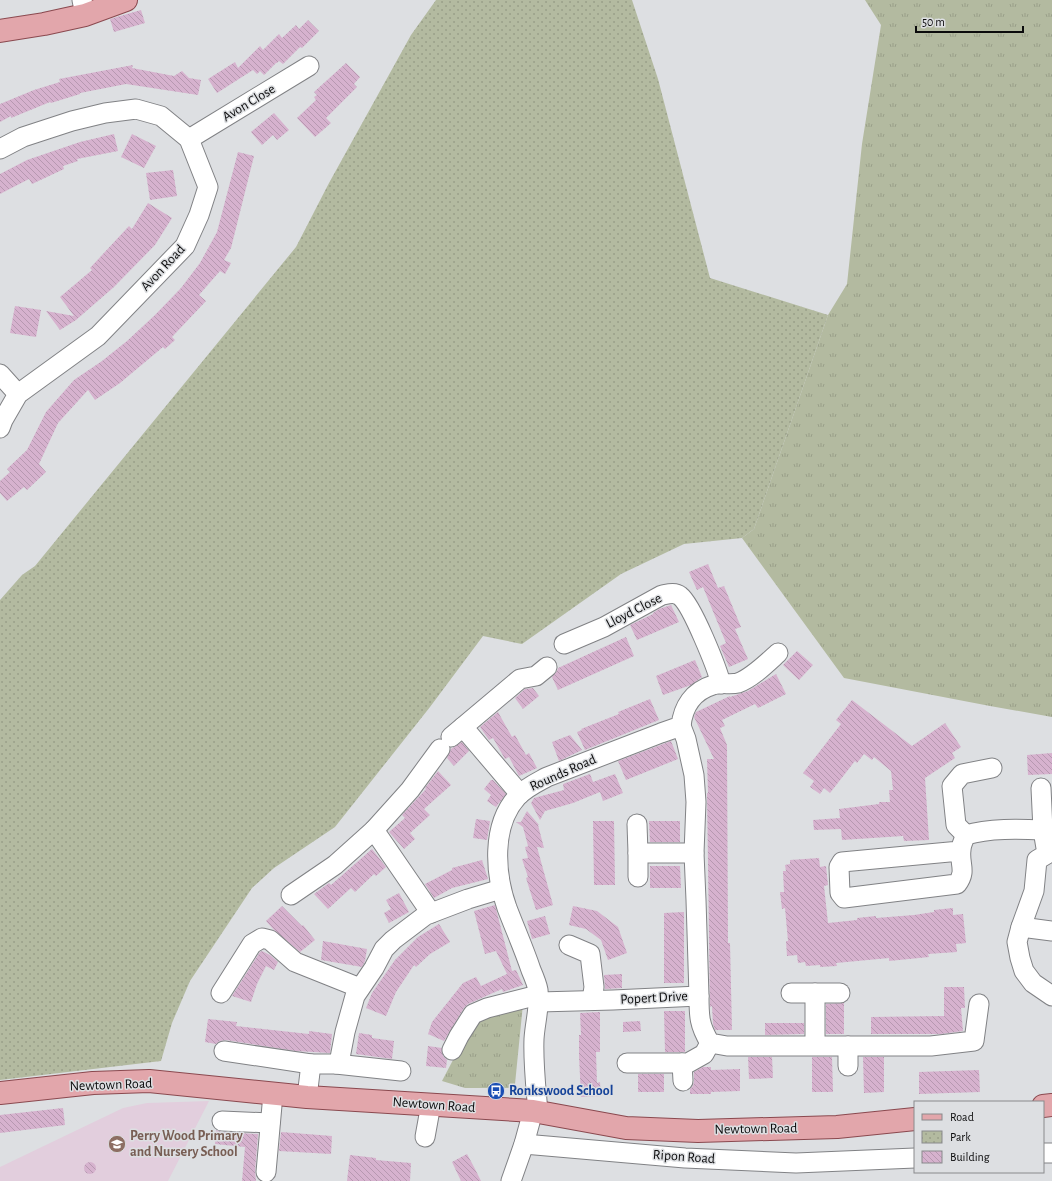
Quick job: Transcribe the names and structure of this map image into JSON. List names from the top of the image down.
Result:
{
  "streets": {
    "main road": ["Newtown Road"],
    "street": [
      "Avon Close",
      "Avon Road",
      "Lloyd Close",
      "Rounds Road",
      "Popert Drive",
      "Ripon Road"
    ]
  },
  "crossings": [
    ["Avon Close", "Avon Road"],
    ["Rounds Road", "Popert Drive"],
    ["Rounds Road", "Newtown Road"],
    ["Rounds Road", "Ripon Road"]
  ],
  "places": {
    "bus stop": ["Ronkswood School"],
    "school or university": ["Perry Wood Primary and Nursery School"]
  },
  "legend": ["Road", "Park", "Building"],
  "scale_bar": "50 m"
}
